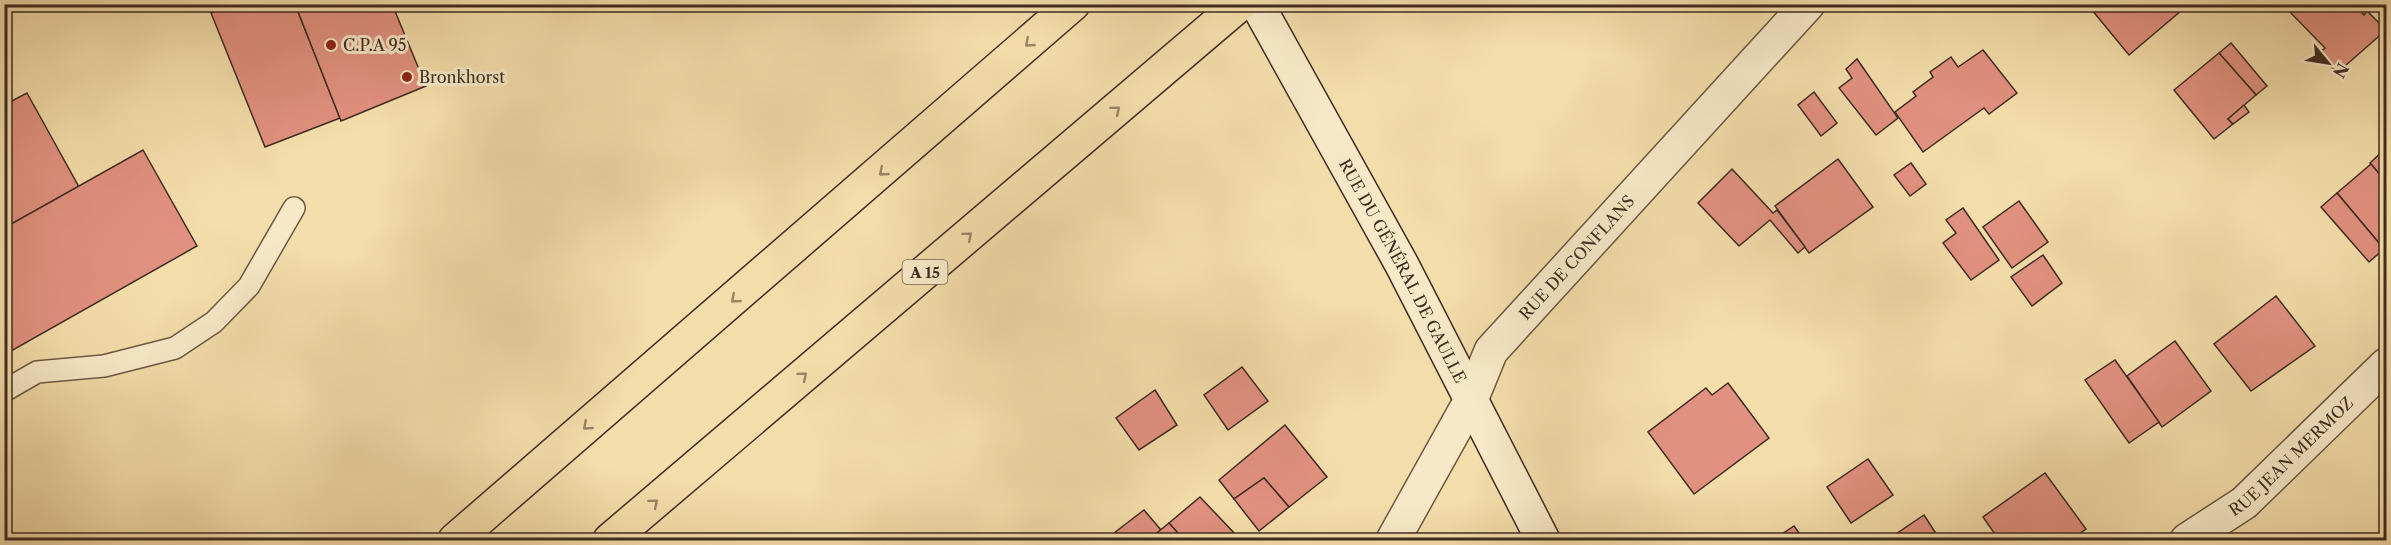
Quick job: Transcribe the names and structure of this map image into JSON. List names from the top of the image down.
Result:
{
  "streets": {
    "highway": ["A 15"],
    "street": ["RUE DE CONFLANS", "RUE DU GÉNÉRAL DE GAULLE", "RUE JEAN MERMOZ"]
  },
  "crossings": [
    ["RUE DE CONFLANS", "RUE DU GÉNÉRAL DE GAULLE"]
  ],
  "places": ["C.P.A 95", "Bronkhorst"],
  "north": "bottom right"
}
